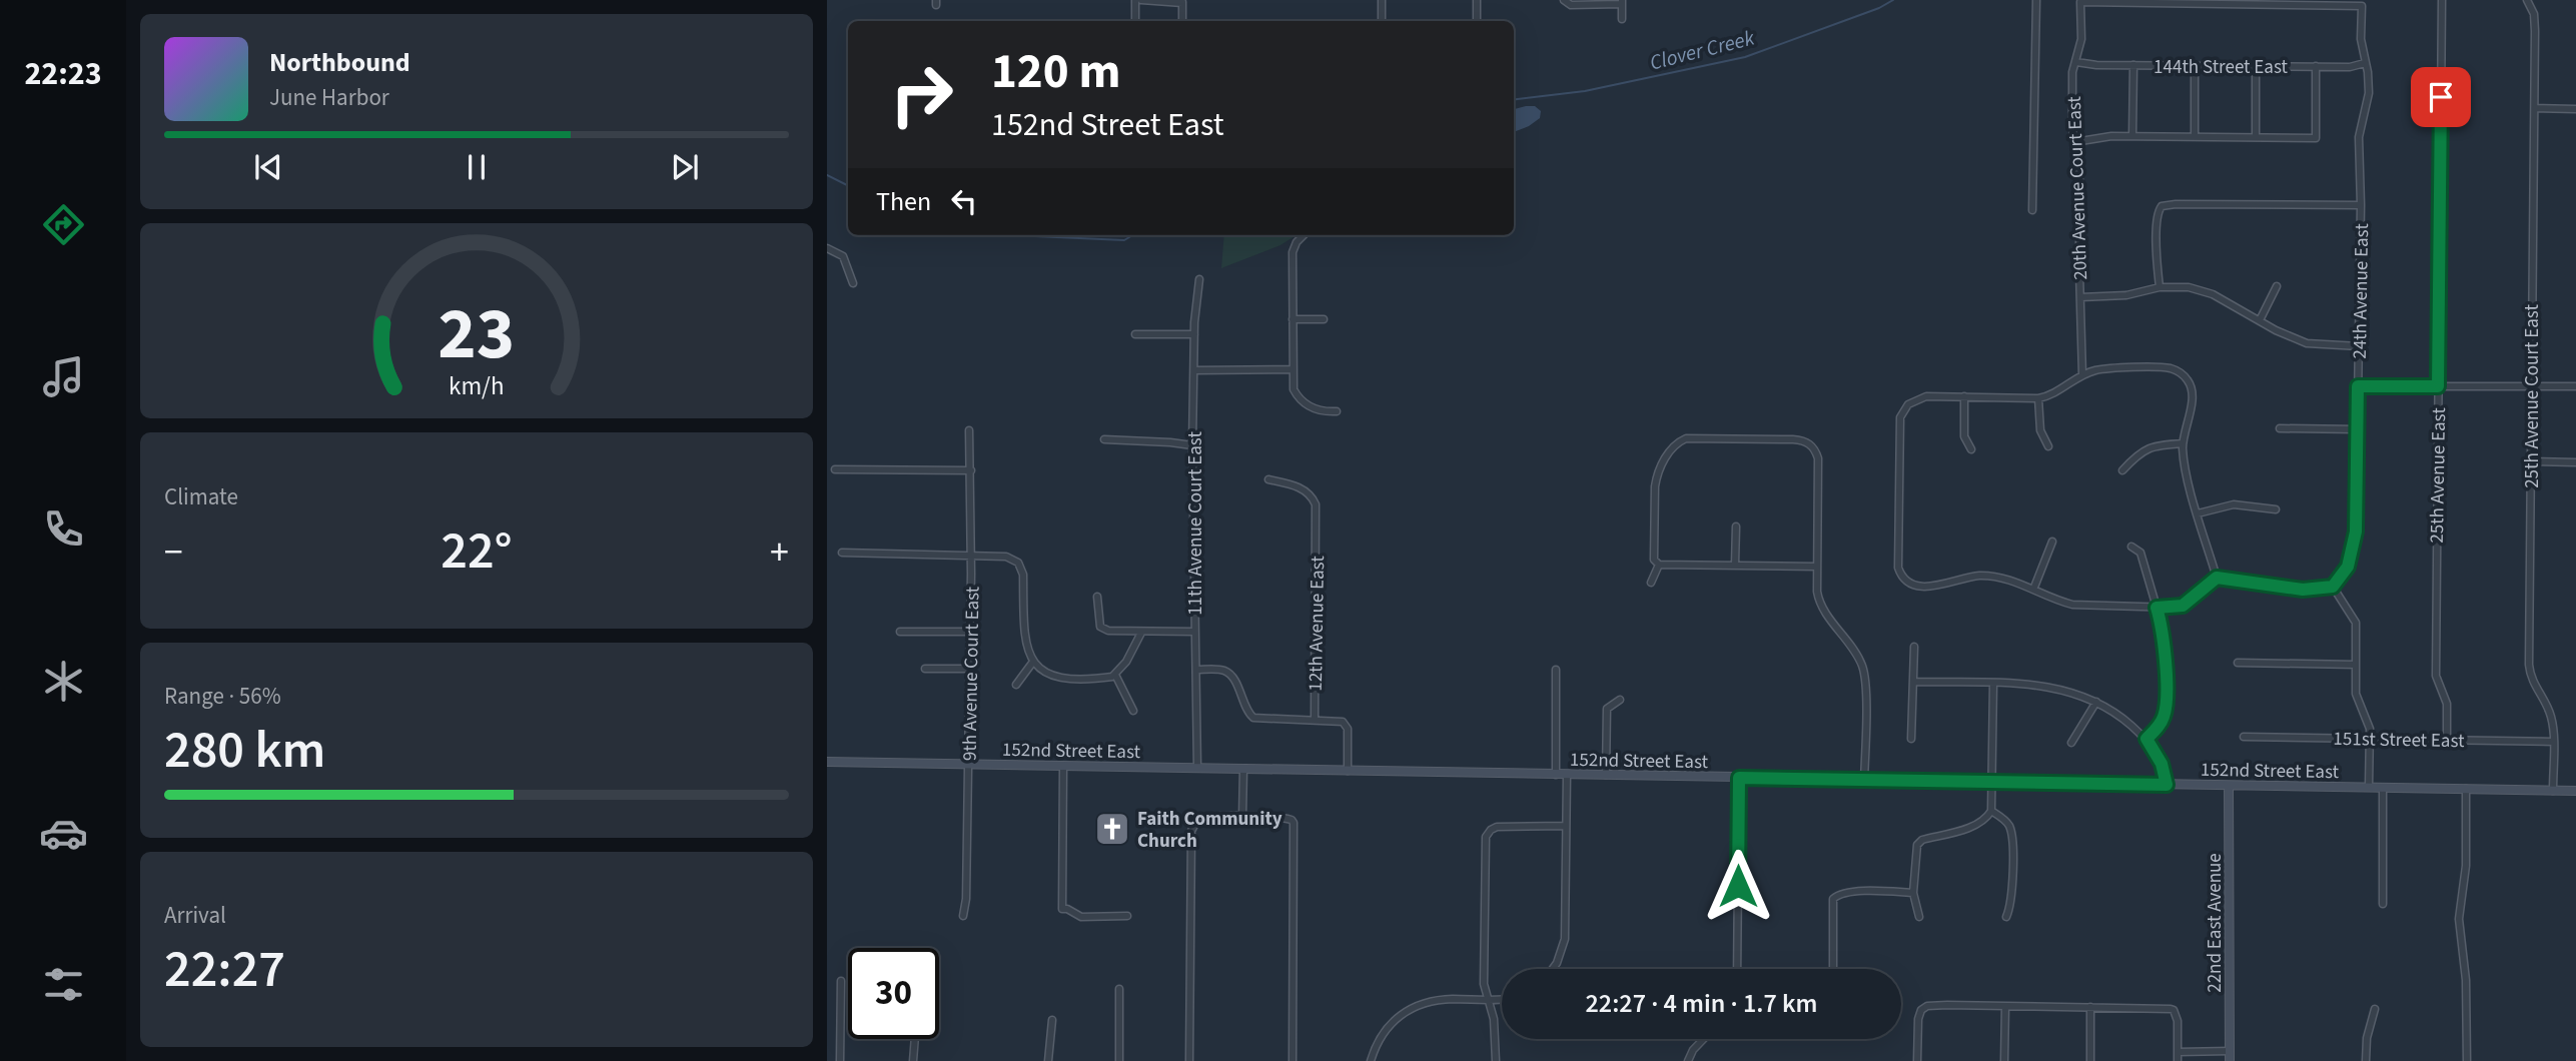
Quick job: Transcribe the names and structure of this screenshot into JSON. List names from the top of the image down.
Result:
{
  "streets": {
    "main road": ["152nd Street East", "22nd East Avenue"],
    "street": [
      "144th Street East",
      "20th Avenue Court East",
      "24th Avenue East",
      "25th Avenue Court East",
      "25th Avenue East",
      "11th Avenue Court East",
      "12th Avenue East",
      "9th Avenue Court East",
      "151st Street East"
    ]
  },
  "crossings": [
    ["144th Street East", "20th Avenue Court East"],
    ["144th Street East", "24th Avenue East"],
    ["20th Avenue Court East", "24th Avenue East"],
    ["25th Avenue Court East", "151st Street East"],
    ["25th Avenue Court East", "152nd Street East"],
    ["25th Avenue East", "151st Street East"],
    ["11th Avenue Court East", "152nd Street East"],
    ["12th Avenue East", "152nd Street East"],
    ["9th Avenue Court East", "152nd Street East"],
    ["152nd Street East", "22nd East Avenue"]
  ],
  "water": ["Clover Creek"],
  "places": {
    "church": ["Faith Community Church"]
  },
  "page": {
    "tabs": "22:23",
    "turn": ["120 m", "152nd Street East"],
    "song": ["Northbound", "June Harbor"],
    "then": "Then",
    "tile": [
      "Climate",
      ["Range · 56%", "280 km"],
      ["Arrival", "22:27"]
    ],
    "heat": ["−", "22°", "+"],
    "limit": "30",
    "trip": "22:27 · 4 min · 1.7 km",
    "gauge": ["23", "km/h"]
  }
}
